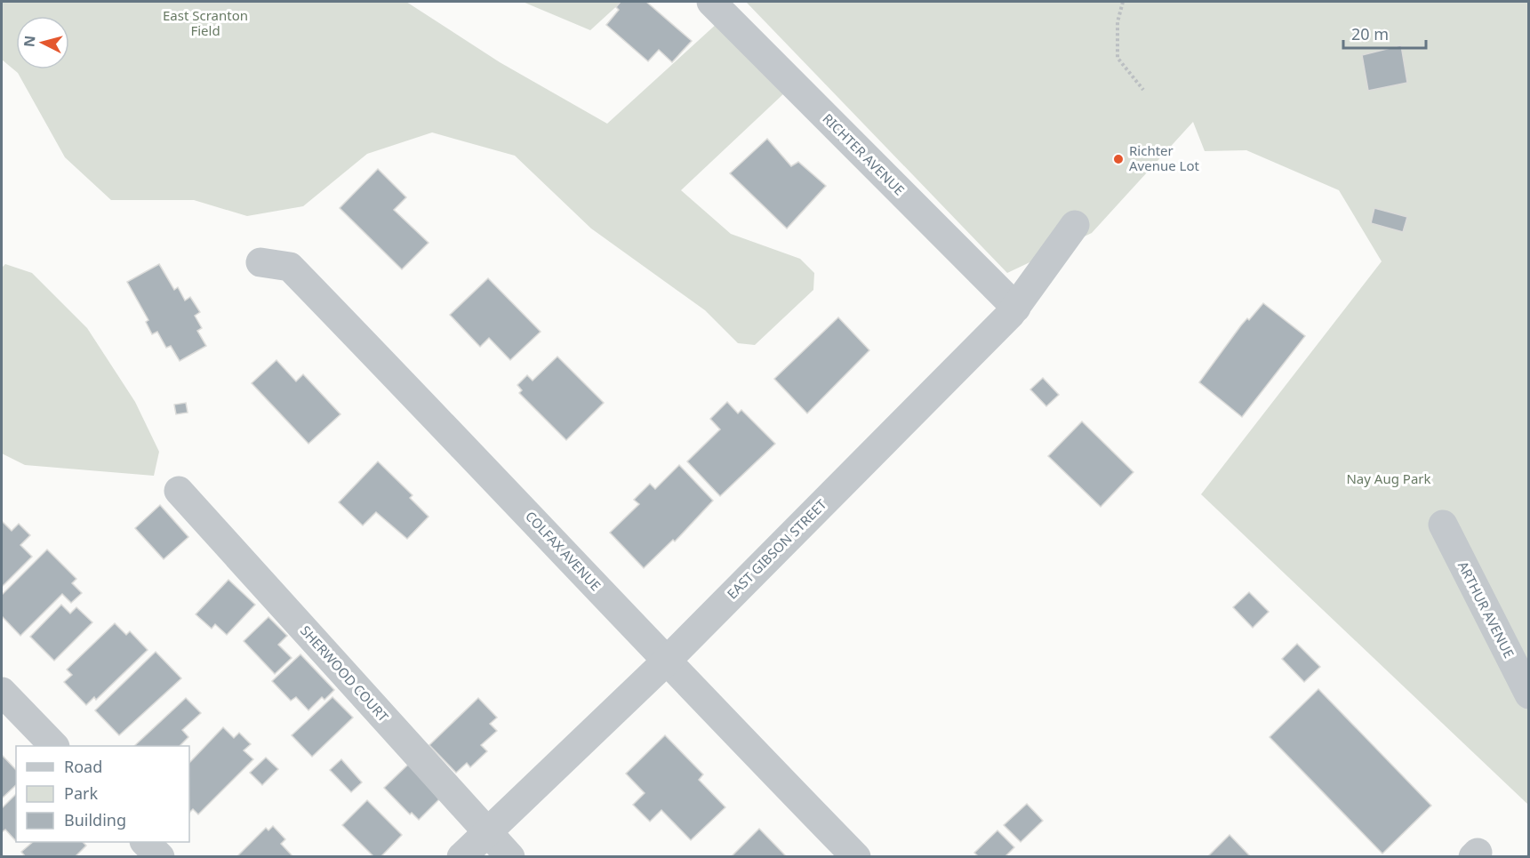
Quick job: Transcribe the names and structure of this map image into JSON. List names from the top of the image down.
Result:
{
  "streets": {
    "street": [
      "RICHTER AVENUE",
      "EAST GIBSON STREET",
      "COLFAX AVENUE",
      "ARTHUR AVENUE",
      "SHERWOOD COURT"
    ]
  },
  "crossings": [
    ["RICHTER AVENUE", "EAST GIBSON STREET"],
    ["EAST GIBSON STREET", "COLFAX AVENUE"],
    ["EAST GIBSON STREET", "SHERWOOD COURT"]
  ],
  "parks": ["East Scranton Field", "Nay Aug Park"],
  "places": ["Richter Avenue Lot"],
  "legend": ["Road", "Park", "Building"],
  "scale_bar": "20 m",
  "north": "left"
}
